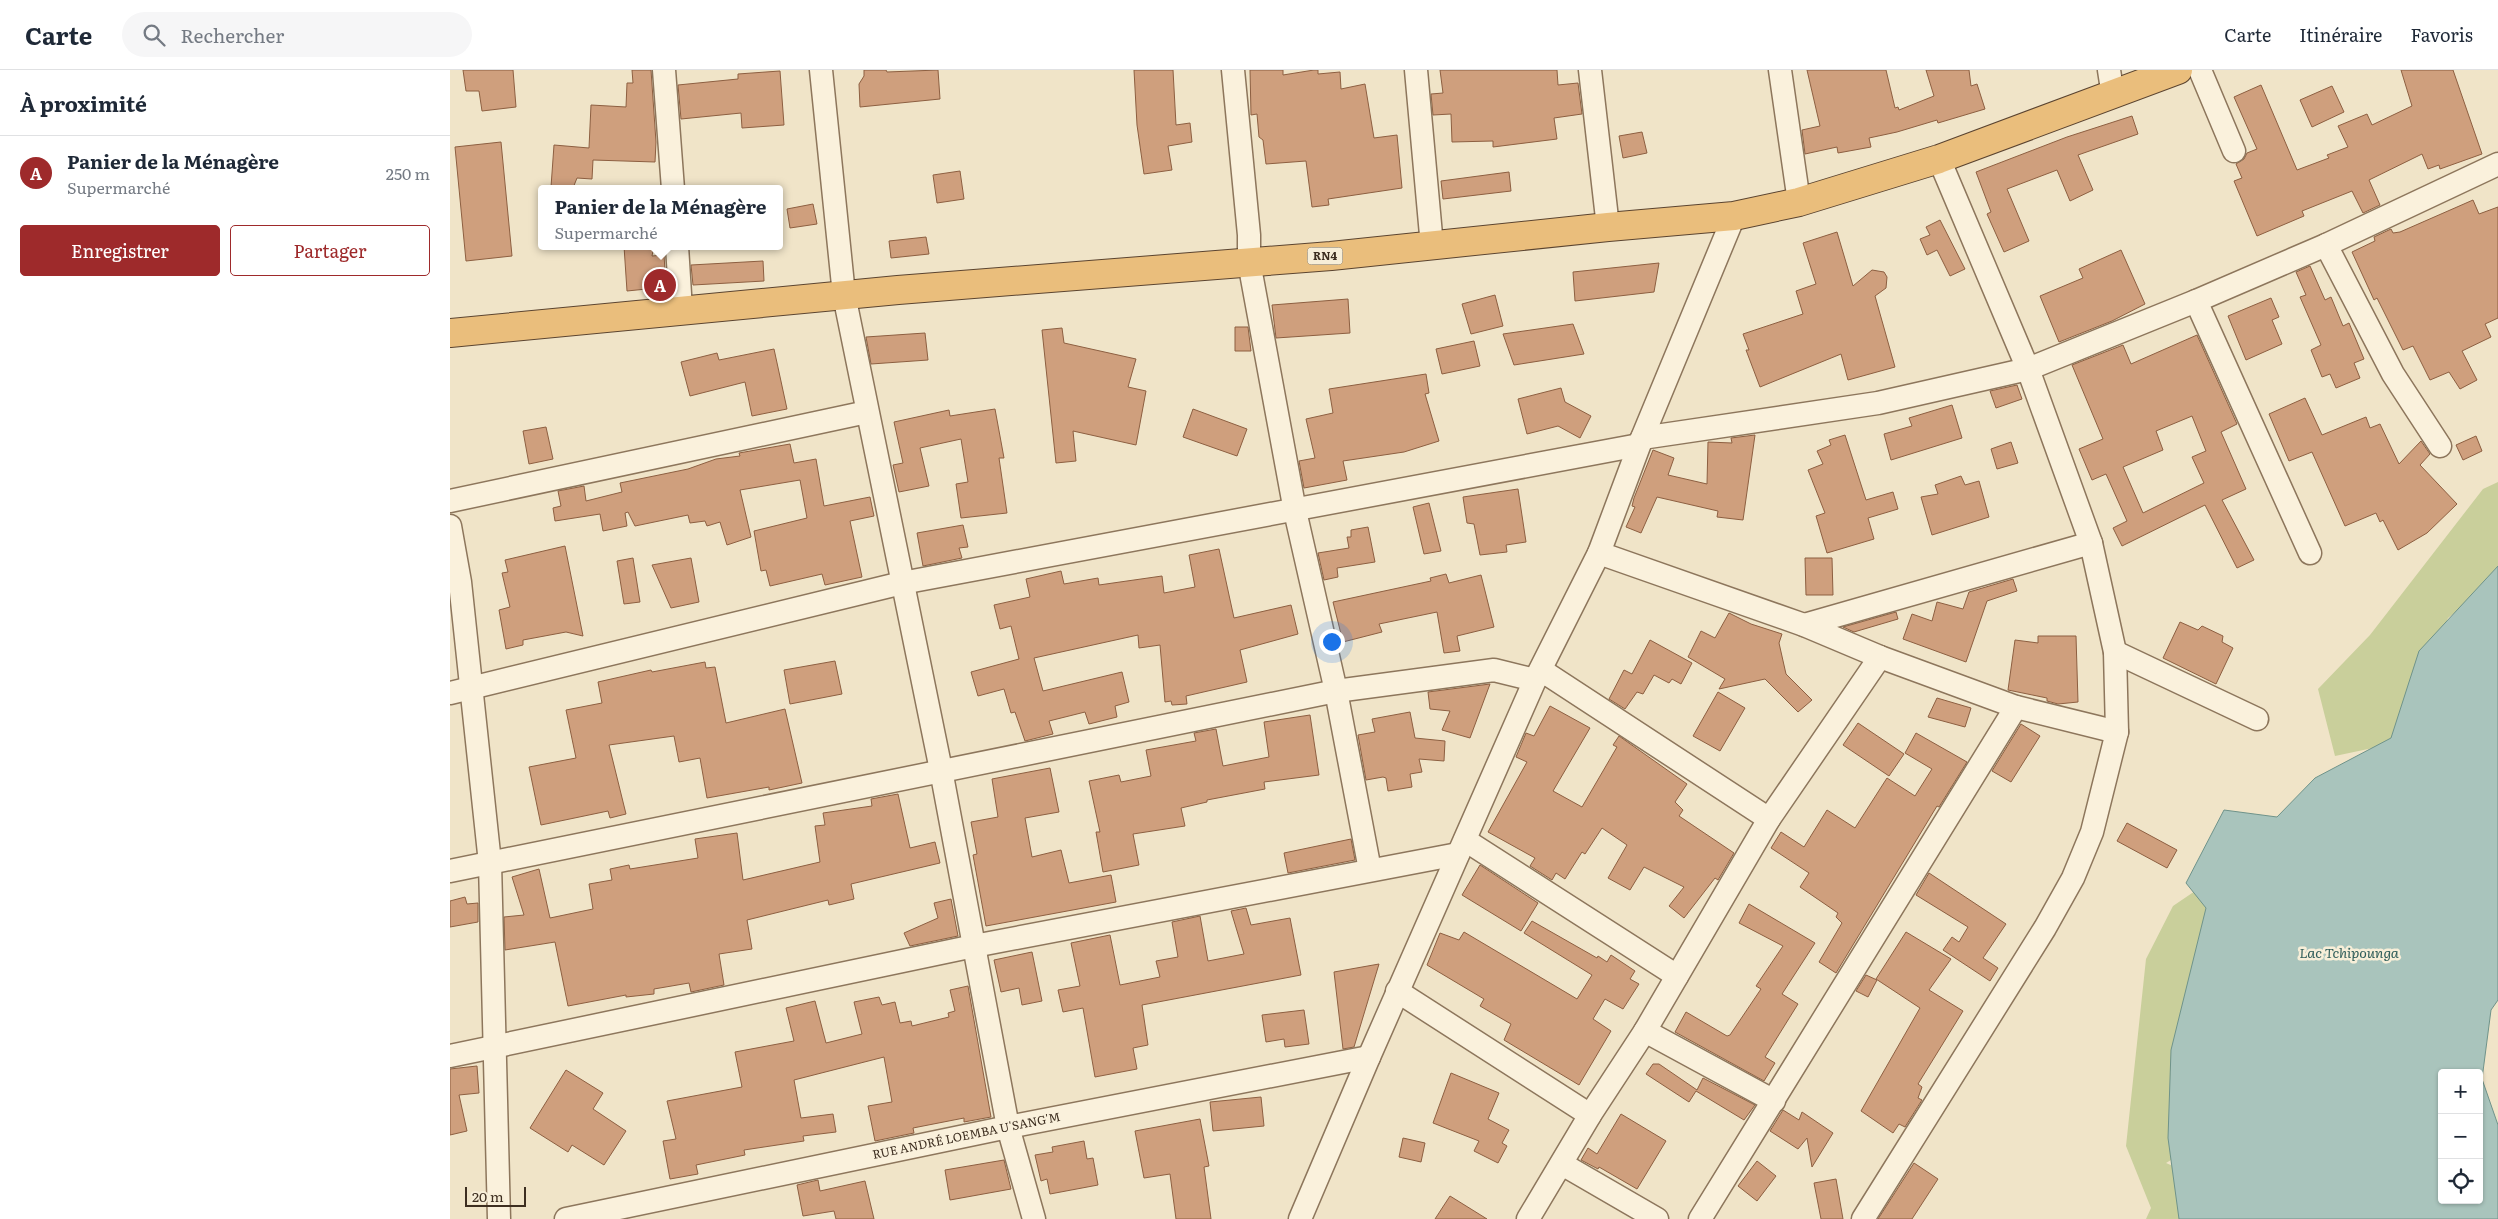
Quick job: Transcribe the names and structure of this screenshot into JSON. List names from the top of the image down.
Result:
{
  "streets": {
    "highway": ["RN4"],
    "street": ["RUE ANDRÉ LOEMBA U'SANG'M"]
  },
  "water": ["Lac Tchipounga"],
  "scale_bar": "20 m",
  "page": {
    "header": "Carte",
    "search": "Rechercher",
    "nav": ["Carte", "Itinéraire", "Favoris"],
    "heading": "À proximité",
    "list": [
      {
        "mark": "A",
        "name": "Panier de la Ménagère",
        "note": "Supermarché",
        "value": "250 m"
      }
    ],
    "popup": ["Panier de la Ménagère", "Supermarché"],
    "buttons": ["Enregistrer", "Partager"],
    "pins": "A",
    "map_buttons": ["+", "−"],
    "scale": "20 m"
  }
}
